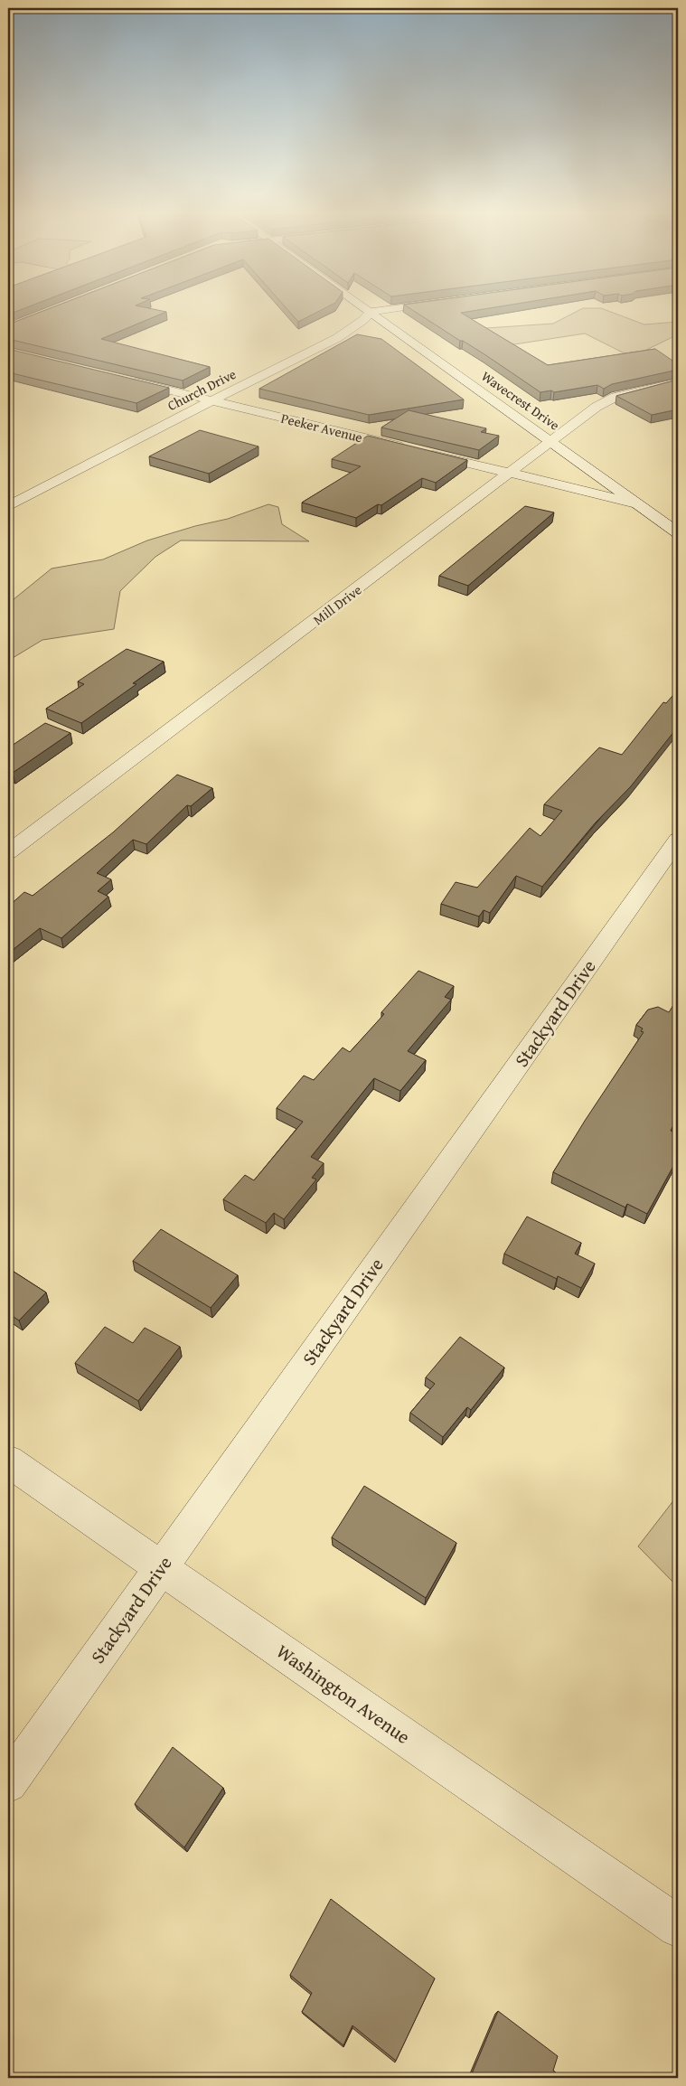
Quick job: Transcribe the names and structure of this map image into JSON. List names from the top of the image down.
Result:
{
  "streets": {
    "street": [
      "Church Drive",
      "Wavecrest Drive",
      "Peeker Avenue",
      "Mill Drive",
      "Stackyard Drive",
      "Washington Avenue"
    ]
  },
  "crossings": [
    ["Church Drive", "Peeker Avenue"],
    ["Wavecrest Drive", "Peeker Avenue"],
    ["Wavecrest Drive", "Mill Drive"],
    ["Peeker Avenue", "Mill Drive"],
    ["Stackyard Drive", "Washington Avenue"]
  ]
}
